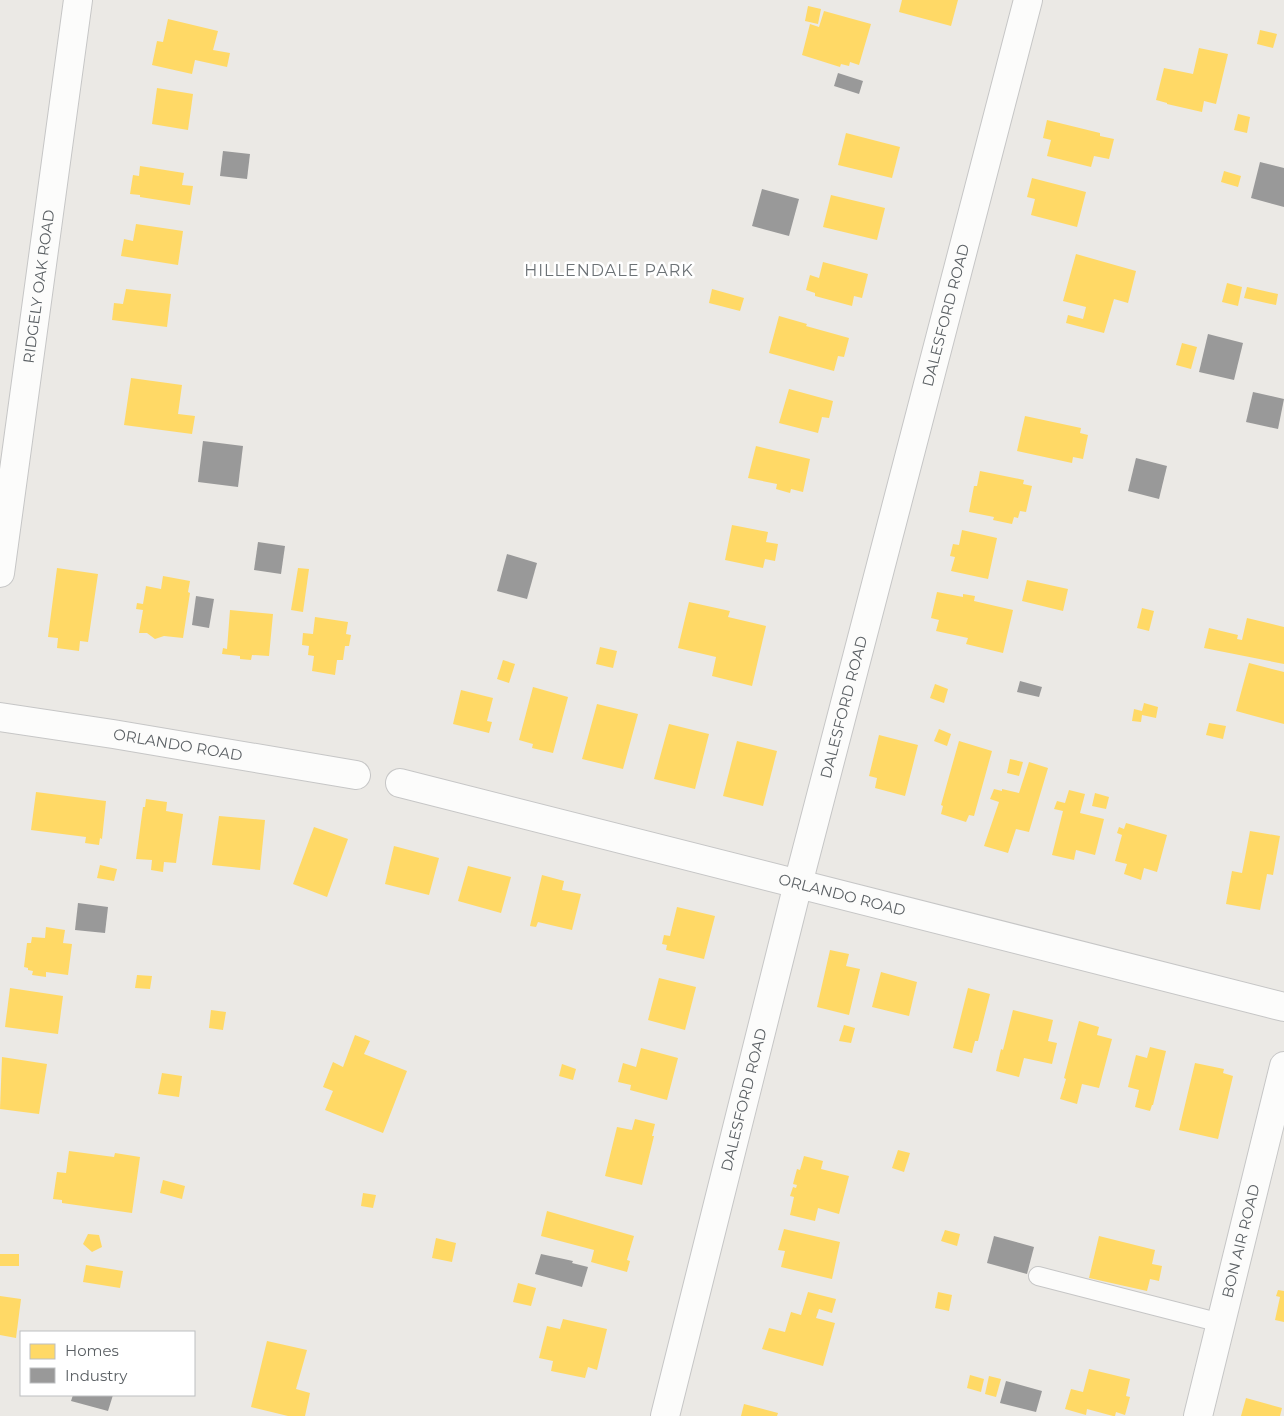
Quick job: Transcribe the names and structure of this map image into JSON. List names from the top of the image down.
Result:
{
  "streets": {
    "street": [
      "RIDGELY OAK ROAD",
      "DALESFORD ROAD",
      "ORLANDO ROAD",
      "BON AIR ROAD"
    ]
  },
  "crossings": [
    ["DALESFORD ROAD", "ORLANDO ROAD"]
  ],
  "districts": ["HILLENDALE PARK"],
  "legend": ["Homes", "Industry"]
}
